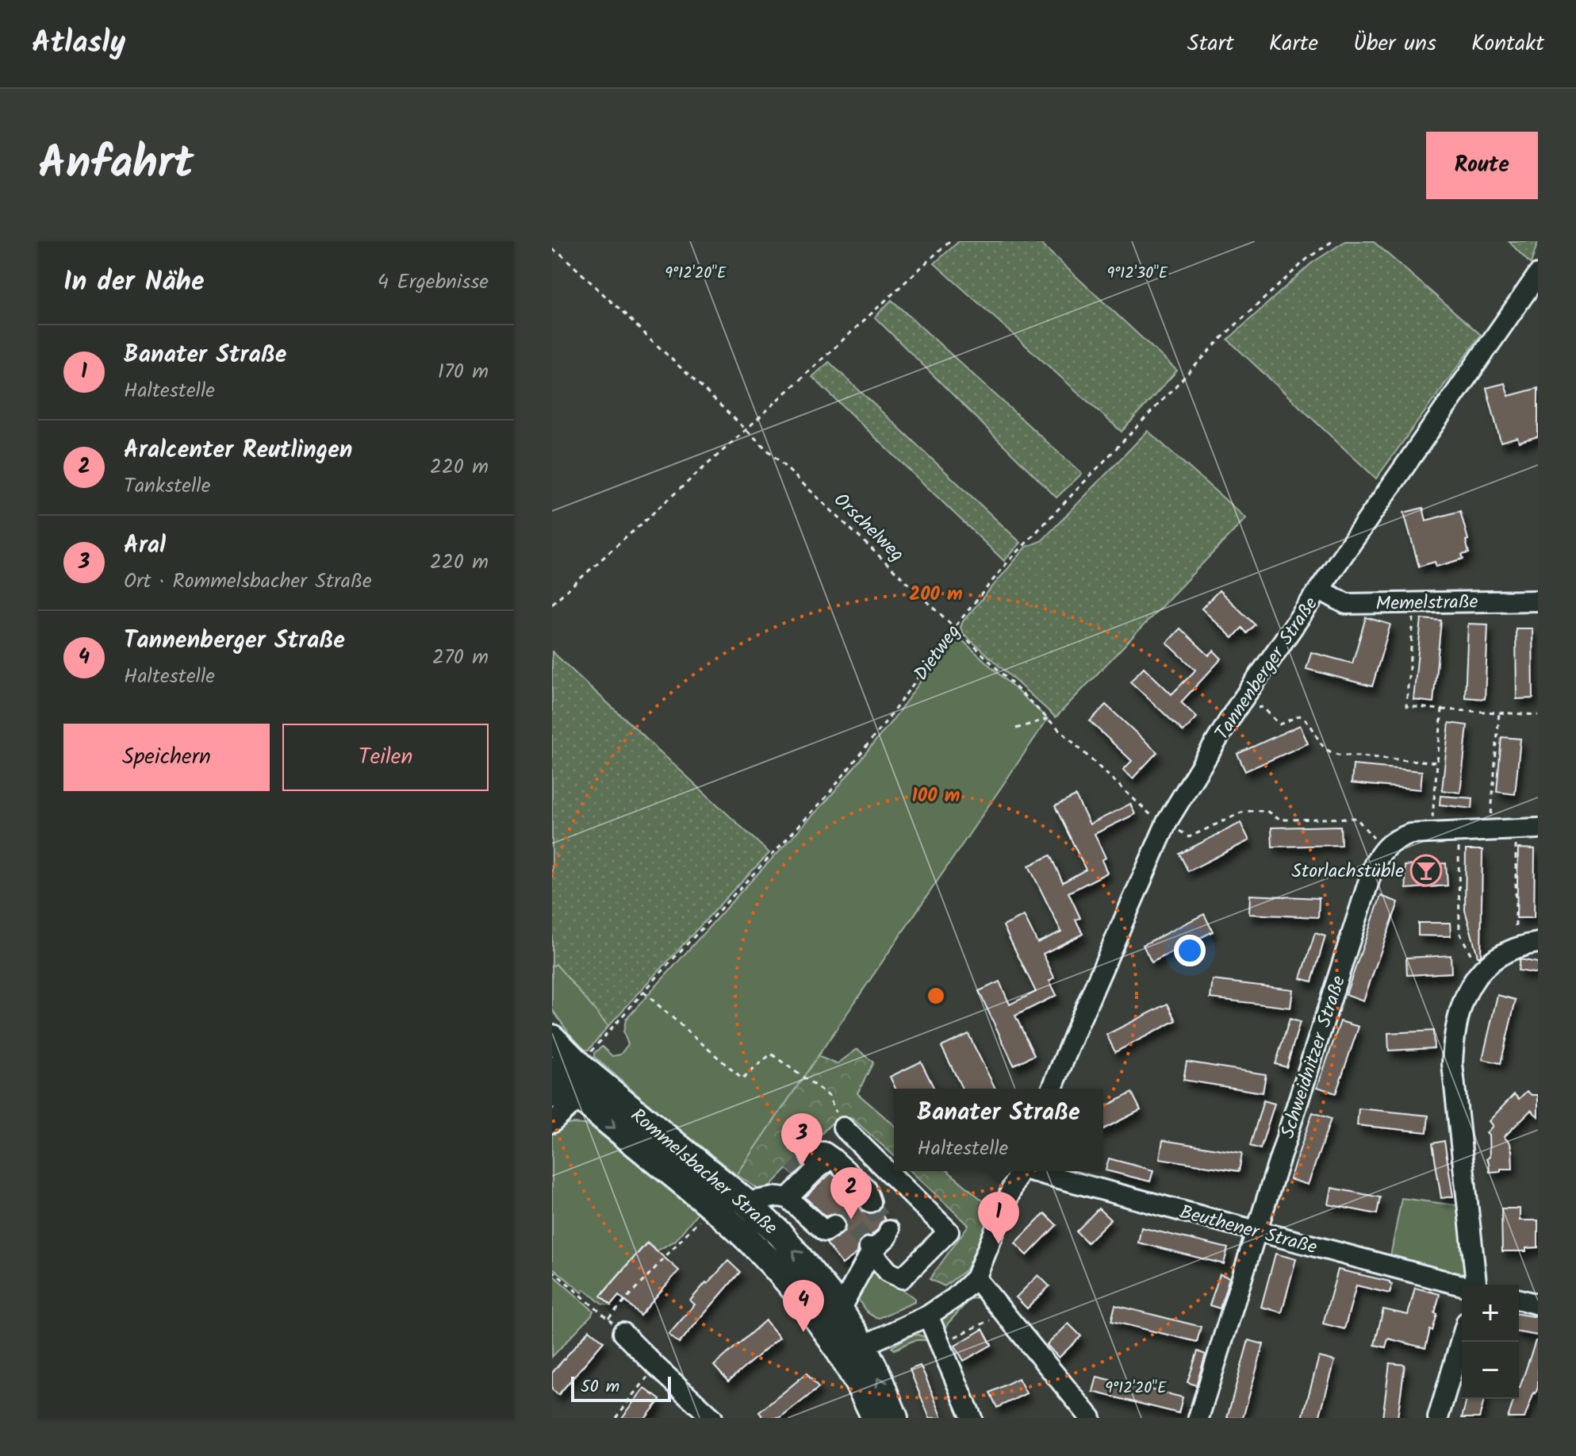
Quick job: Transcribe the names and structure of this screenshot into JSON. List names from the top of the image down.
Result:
{
  "streets": {
    "main road": ["Rommelsbacher Straße"],
    "street": [
      "Memelstraße",
      "Tannenberger Straße",
      "Schweidnitzer Straße",
      "Beuthener Straße"
    ],
    "path": ["Orschelweg", "Dietweg"]
  },
  "crossings": [
    ["Orschelweg", "Dietweg"],
    ["Orschelweg", "Tannenberger Straße"],
    ["Orschelweg", "Schweidnitzer Straße"],
    ["Memelstraße", "Tannenberger Straße"],
    ["Dietweg", "Rommelsbacher Straße"],
    ["Schweidnitzer Straße", "Beuthener Straße"]
  ],
  "places": {
    "bar": ["Storlachstüble"]
  },
  "scale_bar": "50 m",
  "page": {
    "header": "Atlasly",
    "nav": [
      "Start",
      "Karte",
      "Über uns",
      "Kontakt"
    ],
    "title": "Anfahrt",
    "buttons": [
      "Route",
      ["Speichern", "Teilen"]
    ],
    "heading": ["In der Nähe", "4 Ergebnisse"],
    "list": [
      {
        "mark": "1",
        "name": "Banater Straße",
        "note": "Haltestelle",
        "value": "170 m"
      },
      {
        "mark": "2",
        "name": "Aralcenter Reutlingen",
        "note": "Tankstelle",
        "value": "220 m"
      },
      {
        "mark": "3",
        "name": "Aral",
        "note": "Ort · Rommelsbacher Straße",
        "value": "220 m"
      },
      {
        "mark": "4",
        "name": "Tannenberger Straße",
        "note": "Haltestelle",
        "value": "270 m"
      }
    ],
    "popup": ["Banater Straße", "Haltestelle"],
    "pins": [
      "3",
      "2",
      "1",
      "4"
    ],
    "map_buttons": ["+", "−"],
    "scale": "50 m"
  },
  "coordinates": ["9°12'20\"E", "9°12'30\"E"],
  "rings": ["200 m", "100 m"]
}
